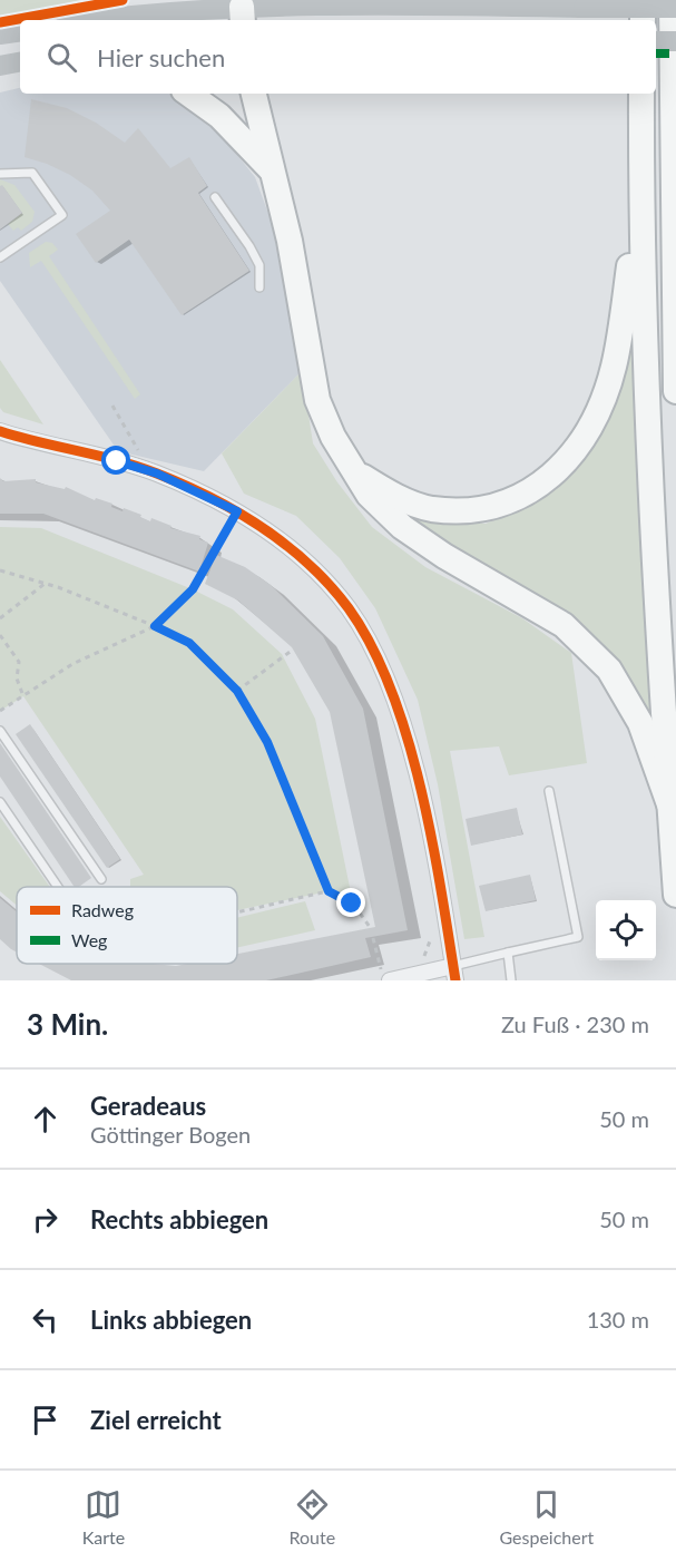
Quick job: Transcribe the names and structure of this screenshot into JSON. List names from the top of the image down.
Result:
{
  "legend": ["Radweg", "Weg"],
  "page": {
    "search": "Hier suchen",
    "heading": ["3 Min.", "Zu Fuß · 230 m"],
    "list": [
      ["Geradeaus", "Göttinger Bogen", "50 m"],
      ["Rechts abbiegen", "50 m"],
      ["Links abbiegen", "130 m"],
      "Ziel erreicht"
    ],
    "nav": ["Karte", "Route", "Gespeichert"]
  }
}
